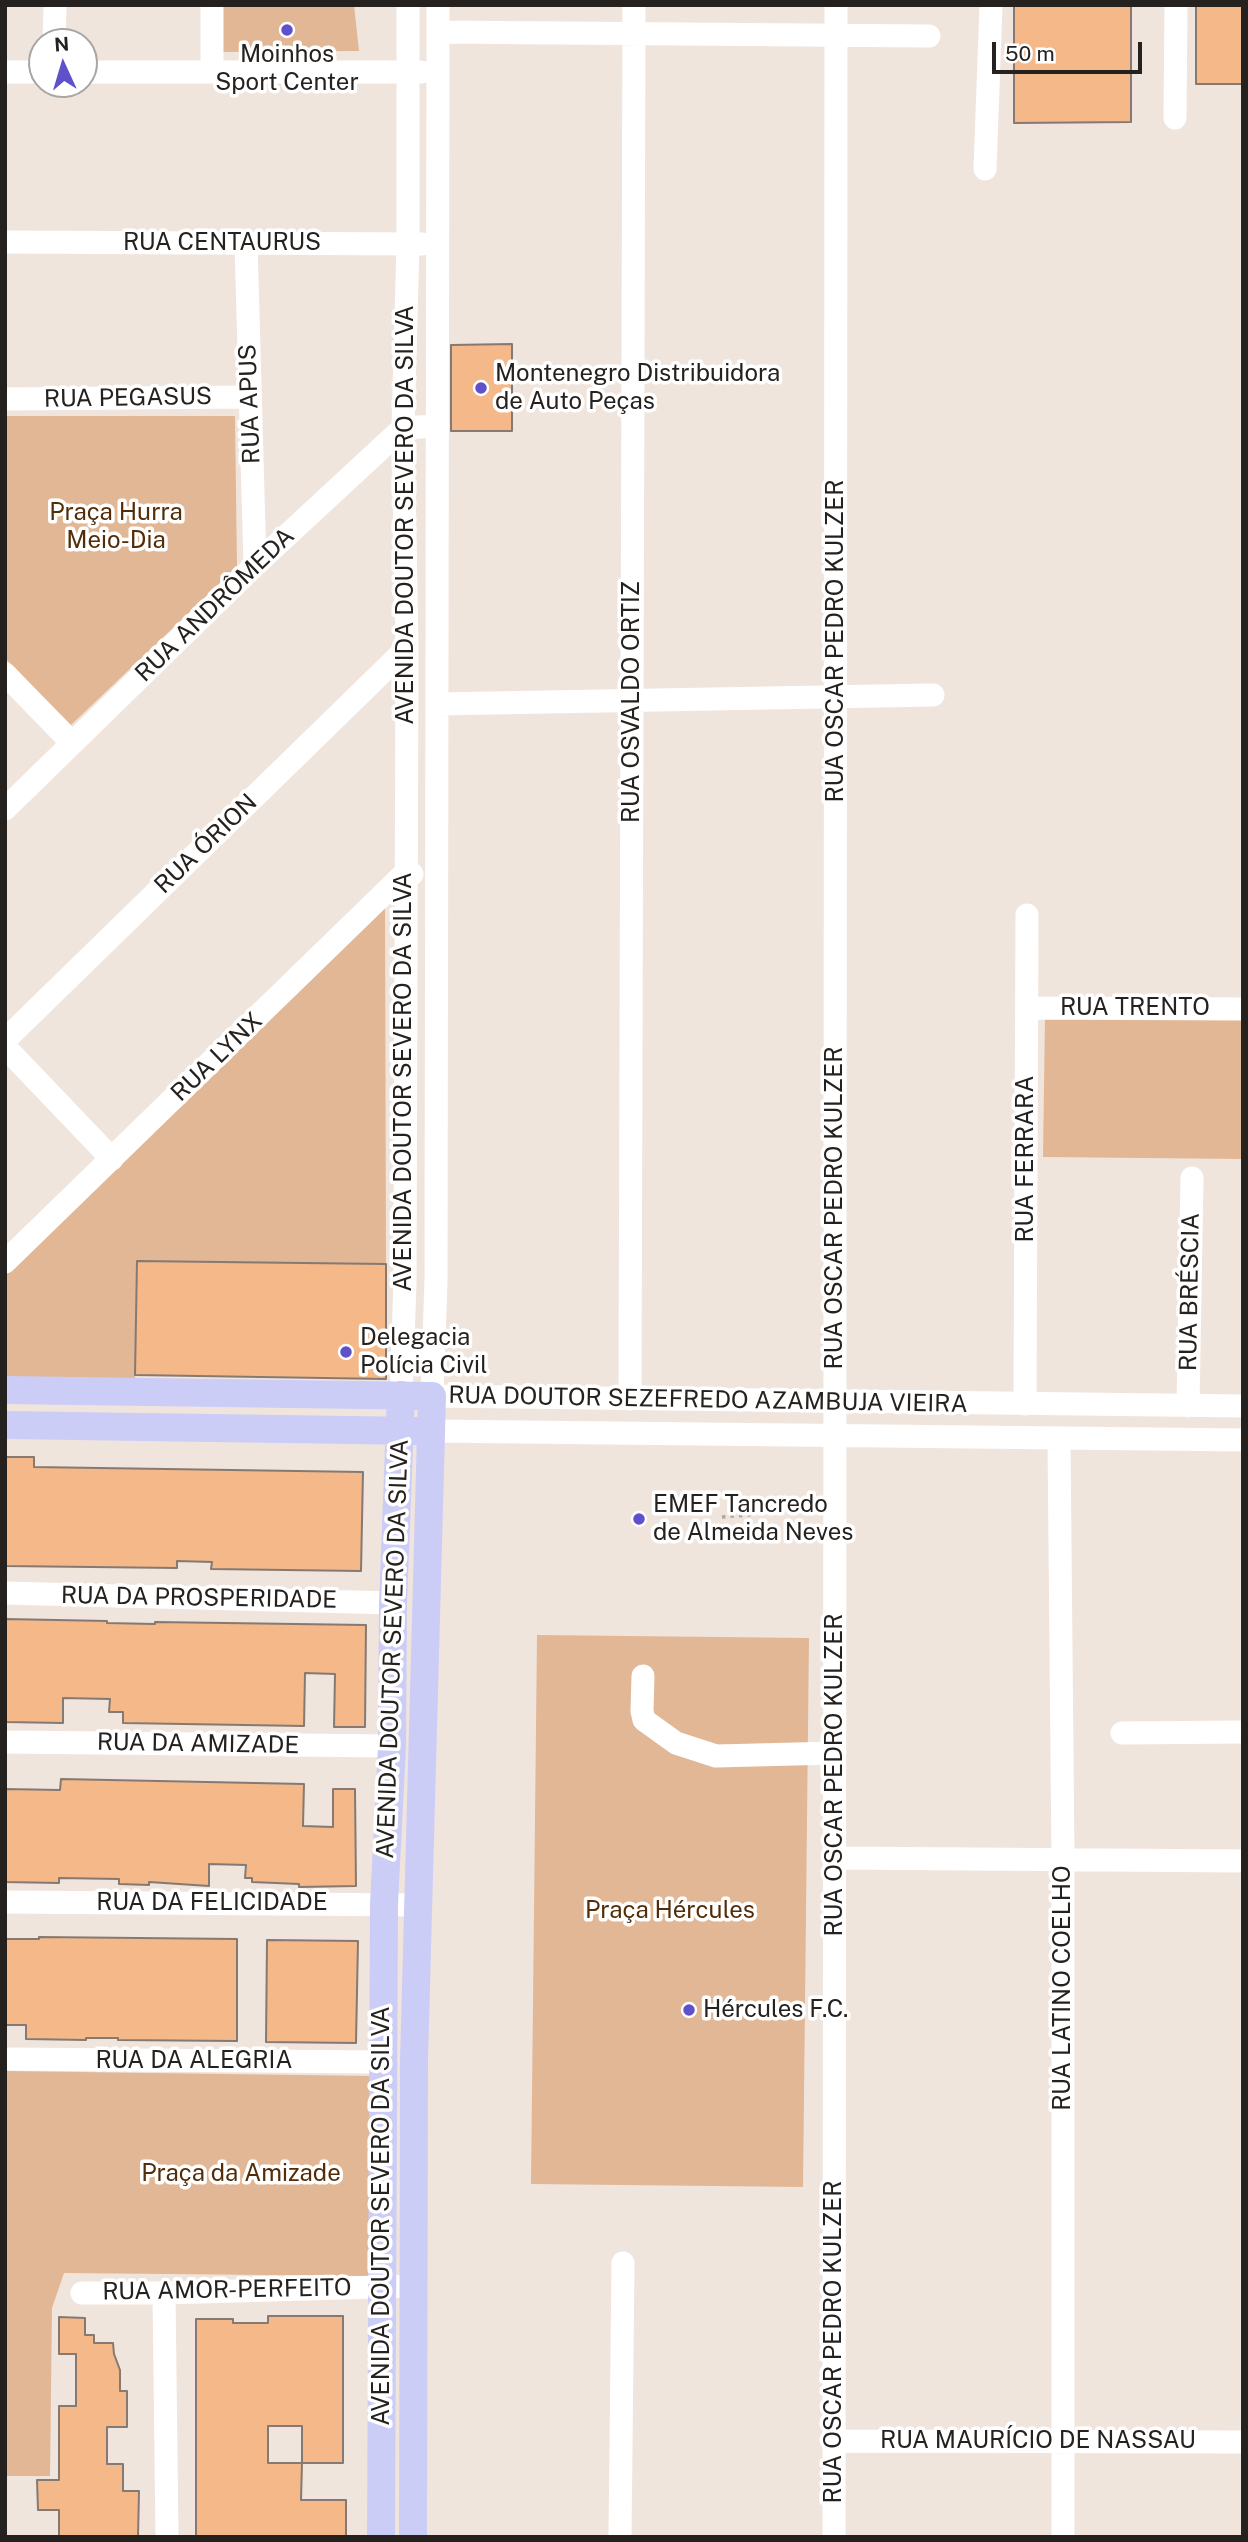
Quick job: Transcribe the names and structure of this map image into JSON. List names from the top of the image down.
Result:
{
  "streets": {
    "main road": ["AVENIDA DOUTOR SEVERO DA SILVA", "RUA DOUTOR SEZEFREDO AZAMBUJA VIEIRA"],
    "street": [
      "RUA CENTAURUS",
      "RUA PEGASUS",
      "RUA APUS",
      "RUA ANDRÔMEDA",
      "RUA OSCAR PEDRO KULZER",
      "RUA OSVALDO ORTIZ",
      "RUA ÓRION",
      "RUA TRENTO",
      "RUA LYNX",
      "RUA FERRARA",
      "RUA BRÉSCIA",
      "RUA DA PROSPERIDADE",
      "RUA DA AMIZADE",
      "RUA DA FELICIDADE",
      "RUA LATINO COELHO",
      "RUA DA ALEGRIA",
      "RUA AMOR-PERFEITO",
      "RUA MAURÍCIO DE NASSAU"
    ]
  },
  "crossings": [
    ["RUA CENTAURUS", "RUA APUS"],
    ["RUA CENTAURUS", "AVENIDA DOUTOR SEVERO DA SILVA"],
    ["RUA PEGASUS", "RUA APUS"],
    ["RUA APUS", "RUA ANDRÔMEDA"],
    ["AVENIDA DOUTOR SEVERO DA SILVA", "RUA ANDRÔMEDA"],
    ["AVENIDA DOUTOR SEVERO DA SILVA", "RUA ÓRION"],
    ["AVENIDA DOUTOR SEVERO DA SILVA", "RUA LYNX"],
    ["AVENIDA DOUTOR SEVERO DA SILVA", "RUA DOUTOR SEZEFREDO AZAMBUJA VIEIRA"],
    ["AVENIDA DOUTOR SEVERO DA SILVA", "RUA DA PROSPERIDADE"],
    ["AVENIDA DOUTOR SEVERO DA SILVA", "RUA DA AMIZADE"],
    ["AVENIDA DOUTOR SEVERO DA SILVA", "RUA DA FELICIDADE"],
    ["AVENIDA DOUTOR SEVERO DA SILVA", "RUA DA ALEGRIA"],
    ["AVENIDA DOUTOR SEVERO DA SILVA", "RUA AMOR-PERFEITO"],
    ["RUA OSCAR PEDRO KULZER", "RUA DOUTOR SEZEFREDO AZAMBUJA VIEIRA"],
    ["RUA OSCAR PEDRO KULZER", "RUA MAURÍCIO DE NASSAU"],
    ["RUA OSVALDO ORTIZ", "RUA DOUTOR SEZEFREDO AZAMBUJA VIEIRA"],
    ["RUA TRENTO", "RUA FERRARA"],
    ["RUA FERRARA", "RUA DOUTOR SEZEFREDO AZAMBUJA VIEIRA"],
    ["RUA BRÉSCIA", "RUA DOUTOR SEZEFREDO AZAMBUJA VIEIRA"],
    ["RUA DOUTOR SEZEFREDO AZAMBUJA VIEIRA", "RUA LATINO COELHO"],
    ["RUA LATINO COELHO", "RUA MAURÍCIO DE NASSAU"]
  ],
  "parks": ["Praça Hurra Meio-Dia", "Praça Hércules", "Praça da Amizade"],
  "places": [
    "Moinhos Sport Center",
    "Montenegro Distribuidora de Auto Peças",
    "Delegacia Polícia Civil",
    "EMEF Tancredo de Almeida Neves",
    "Hércules F.C."
  ],
  "scale_bar": "50 m",
  "north": "top"
}
